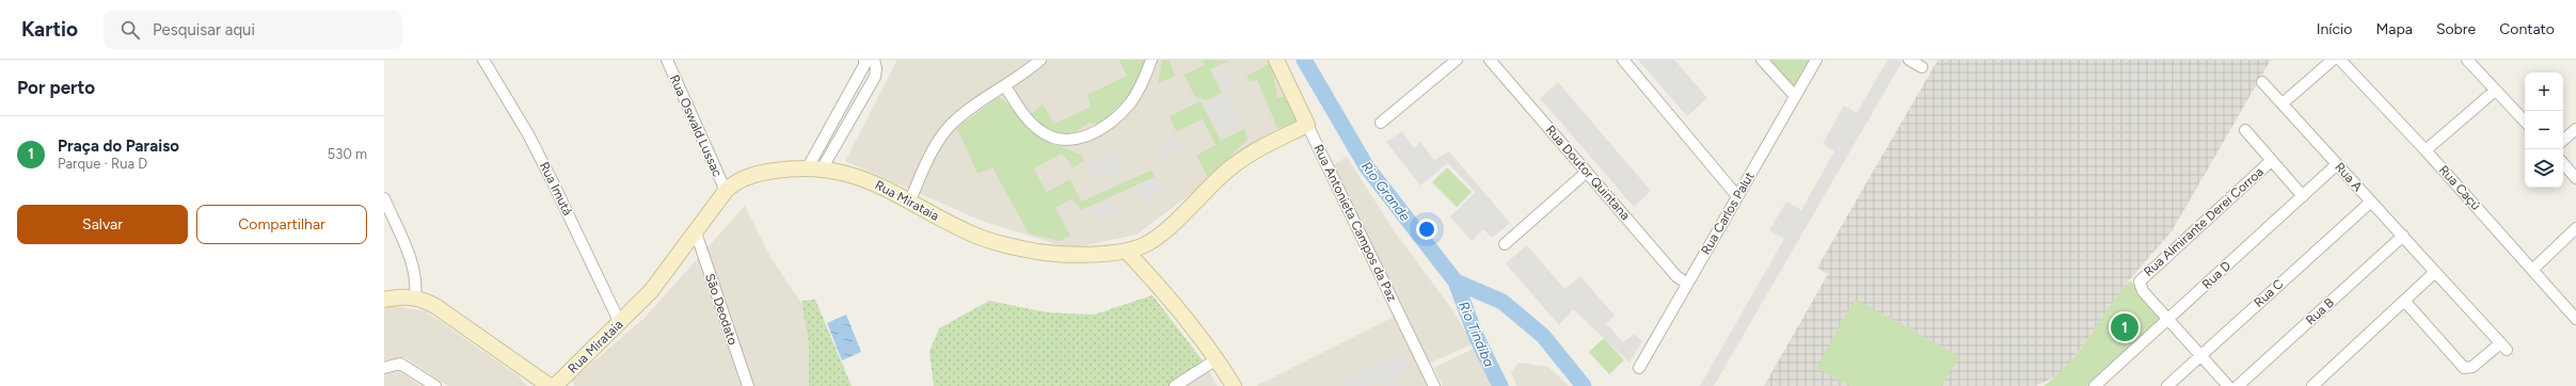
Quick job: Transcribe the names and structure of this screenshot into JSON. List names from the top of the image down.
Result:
{
  "streets": {
    "street": [
      "Rua Oswald Lussac",
      "Rua Doutor Quintana",
      "Rua A",
      "Rua Caçú",
      "Rua Imutá",
      "Rua Mirataia",
      "Rua Carlos Palut",
      "Rua Almirante Derei Corroa",
      "Rua Antonieta Campos da Paz",
      "Rua D",
      "Rua C",
      "São Deodato",
      "Rua B"
    ]
  },
  "crossings": [
    ["Rua Oswald Lussac", "Rua Mirataia"],
    ["Rua Doutor Quintana", "Rua Carlos Palut"],
    ["Rua A", "Rua D"],
    ["Rua A", "Rua C"],
    ["Rua A", "Rua B"],
    ["Rua Imutá", "Rua Mirataia"],
    ["Rua Mirataia", "Rua Antonieta Campos da Paz"],
    ["Rua Mirataia", "São Deodato"],
    ["Rua Almirante Derei Corroa", "Rua D"]
  ],
  "water": ["Rio Grande", "Rio Tindiba"],
  "page": {
    "header": "Kartio",
    "search": "Pesquisar aqui",
    "nav": [
      "Início",
      "Mapa",
      "Sobre",
      "Contato"
    ],
    "heading": "Por perto",
    "map_buttons": ["+", "−"],
    "list": [
      {
        "mark": "1",
        "name": "Praça do Paraiso",
        "note": "Parque · Rua D",
        "value": "530 m"
      }
    ],
    "buttons": ["Salvar", "Compartilhar"],
    "pins": "1"
  }
}
